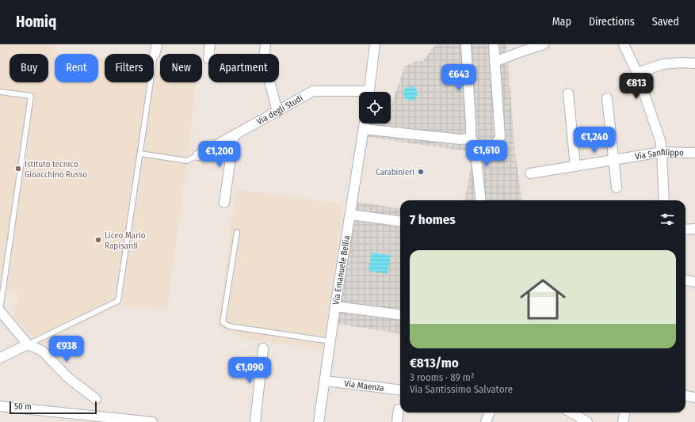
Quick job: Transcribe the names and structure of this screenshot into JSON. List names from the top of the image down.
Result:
{
  "streets": {
    "street": [
      "Via degli Studi",
      "Via Sanfilippo",
      "Via Emanuele Bellia",
      "Via Maenza"
    ]
  },
  "crossings": [
    ["Via Emanuele Bellia", "Via Maenza"]
  ],
  "places": ["Istituto tecnico Gioacchino Russo", "Carabinieri", "Liceo Mario Rapisardi"],
  "scale_bar": "50 m",
  "page": {
    "header": "Homiq",
    "nav": ["Map", "Directions", "Saved"],
    "chip": [
      "Buy",
      "Rent",
      "Filters",
      "New",
      "Apartment"
    ],
    "price": [
      "€643",
      "€813",
      "€1,240",
      "€1,610",
      "€1,200",
      "€938",
      "€1,090"
    ],
    "heading": "7 homes",
    "list": [
      {
        "name": "€813/mo",
        "note": "3 rooms · 89 m² · Via Santissimo Salvatore"
      }
    ],
    "scale": "50 m"
  }
}
